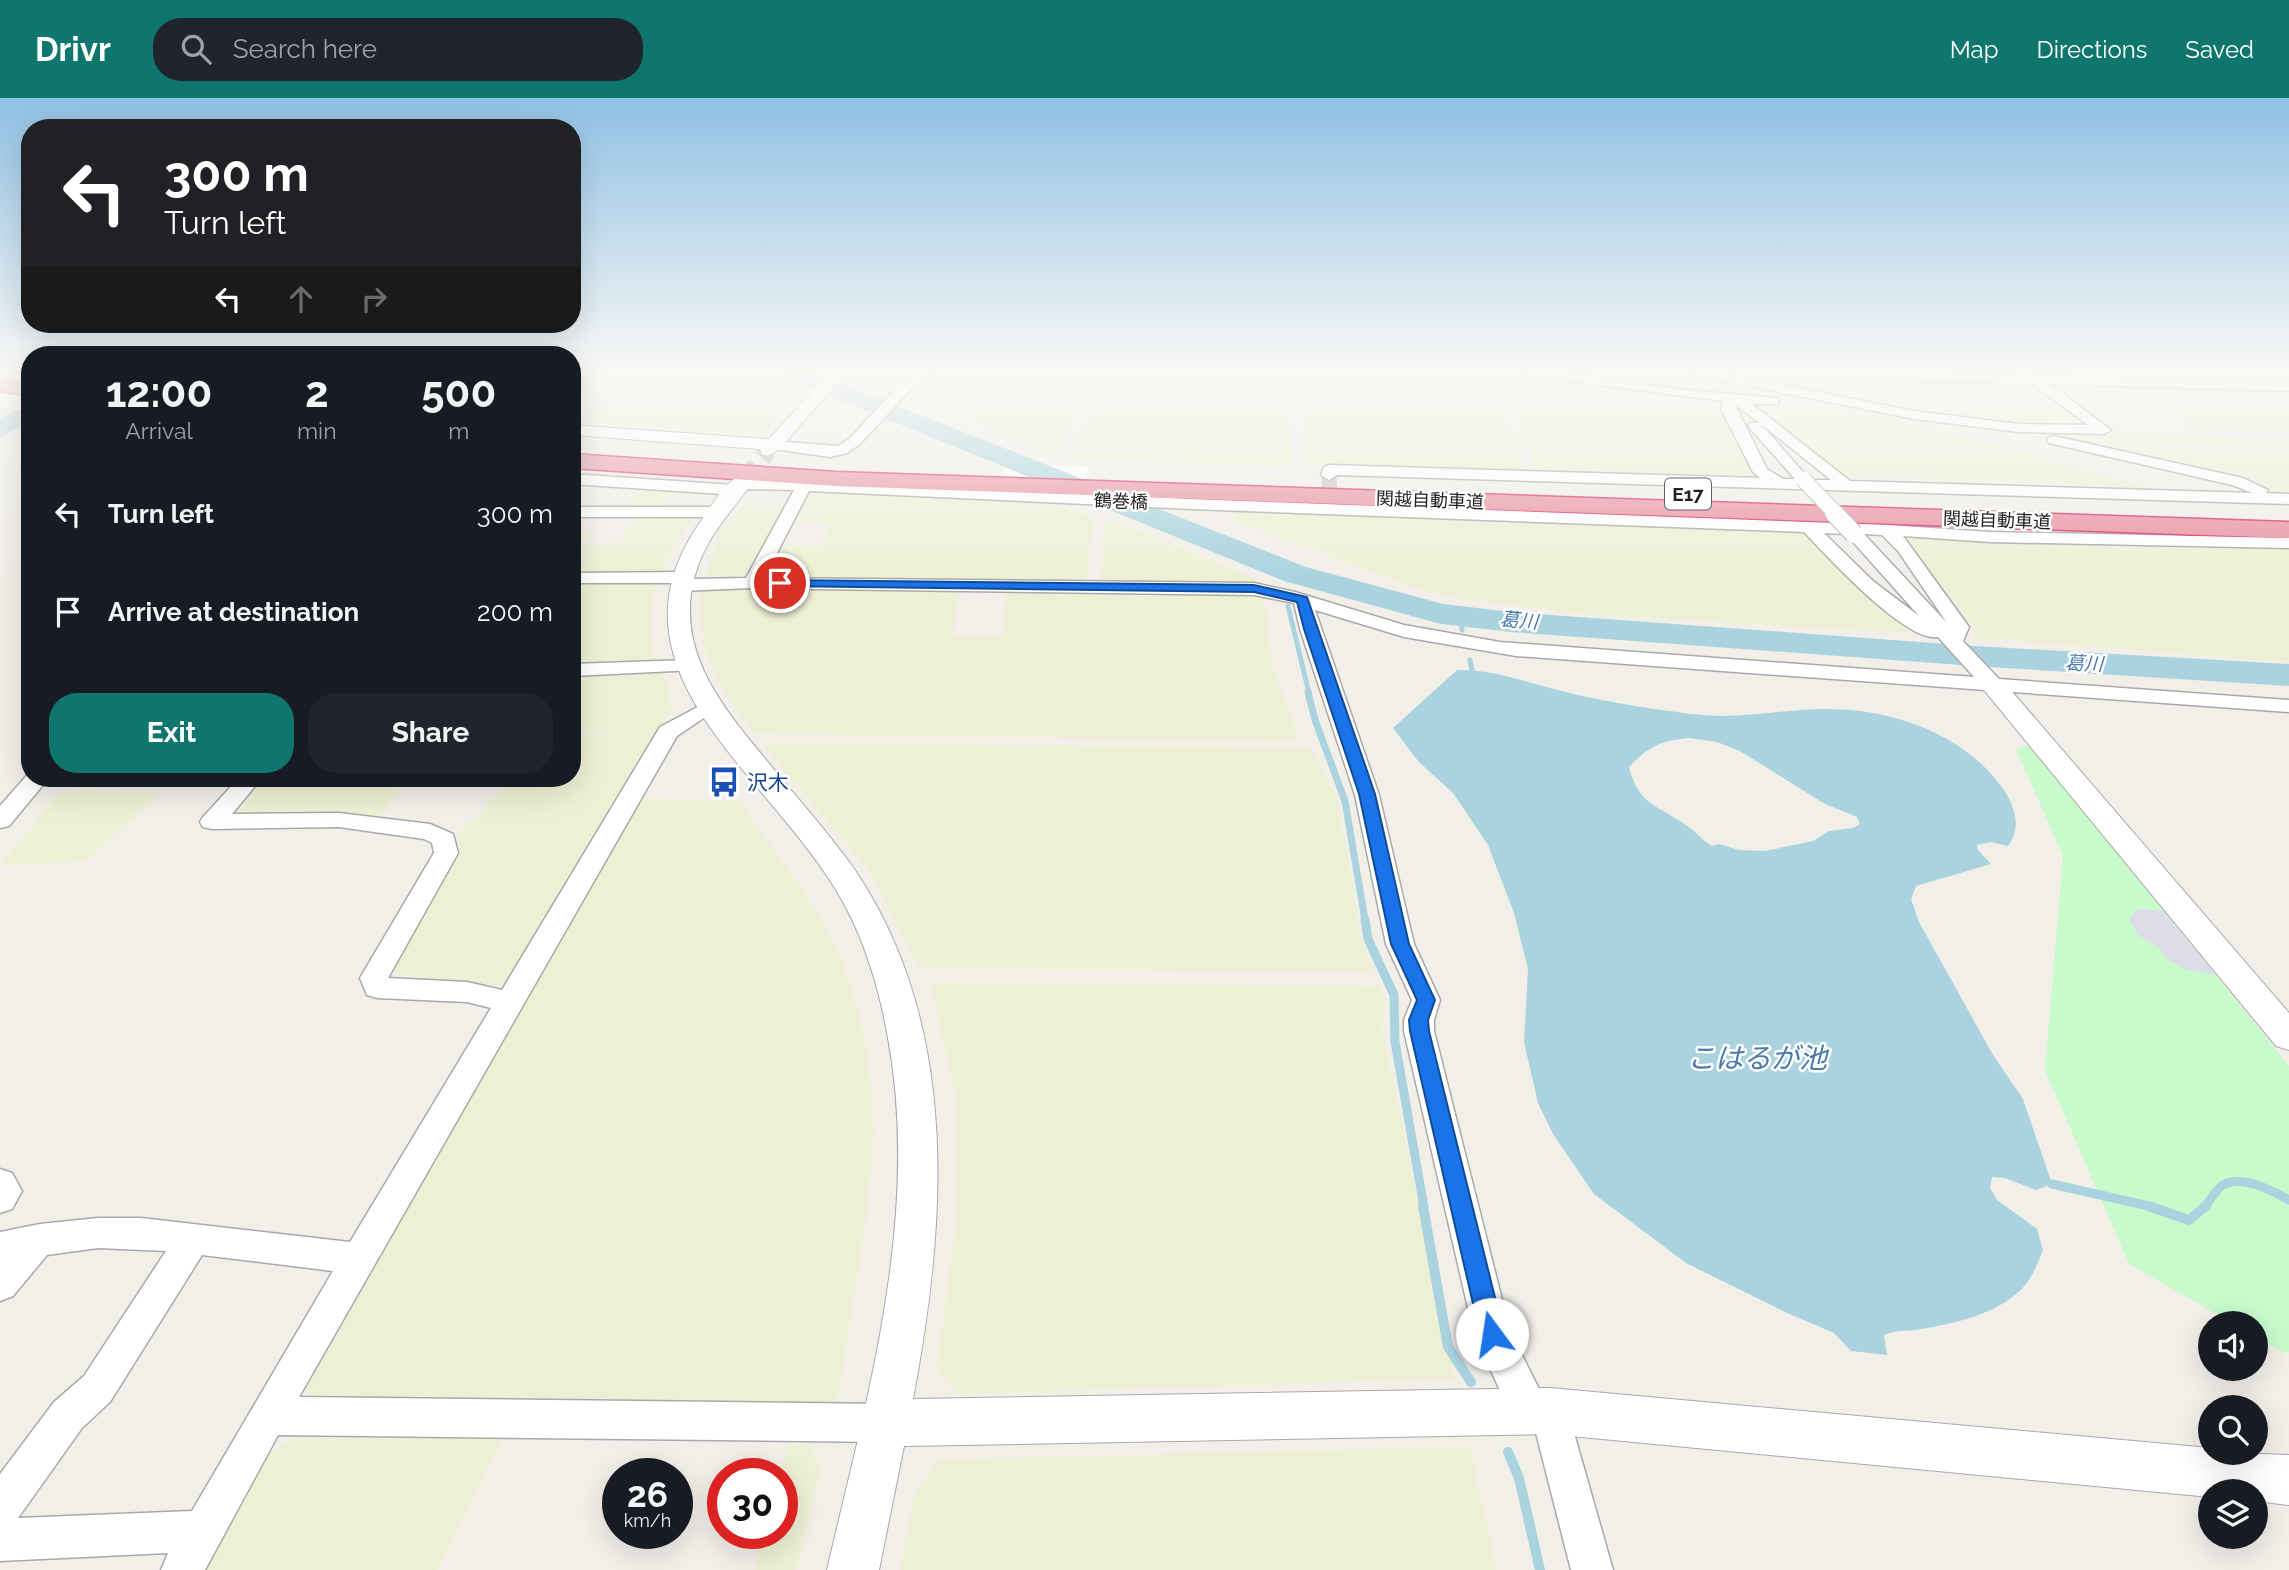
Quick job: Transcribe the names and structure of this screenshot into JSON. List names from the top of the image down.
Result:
{
  "streets": {
    "highway": ["E17", "関越自動車道"],
    "street": ["鶴巻橋"]
  },
  "water": ["葛川", "こはるが池"],
  "places": {
    "bus stop": ["沢木"]
  },
  "page": {
    "header": "Drivr",
    "search": "Search here",
    "nav": ["Map", "Directions", "Saved"],
    "turn": ["300 m", "Turn left"],
    "eta": [
      "12:00",
      "Arrival",
      "2",
      "min",
      "500",
      "m"
    ],
    "list": [
      {
        "name": "Turn left",
        "value": "300 m"
      },
      {
        "name": "Arrive at destination",
        "value": "200 m"
      }
    ],
    "buttons": ["Exit", "Share"],
    "speed": "26 km/h",
    "limit": "30"
  }
}
